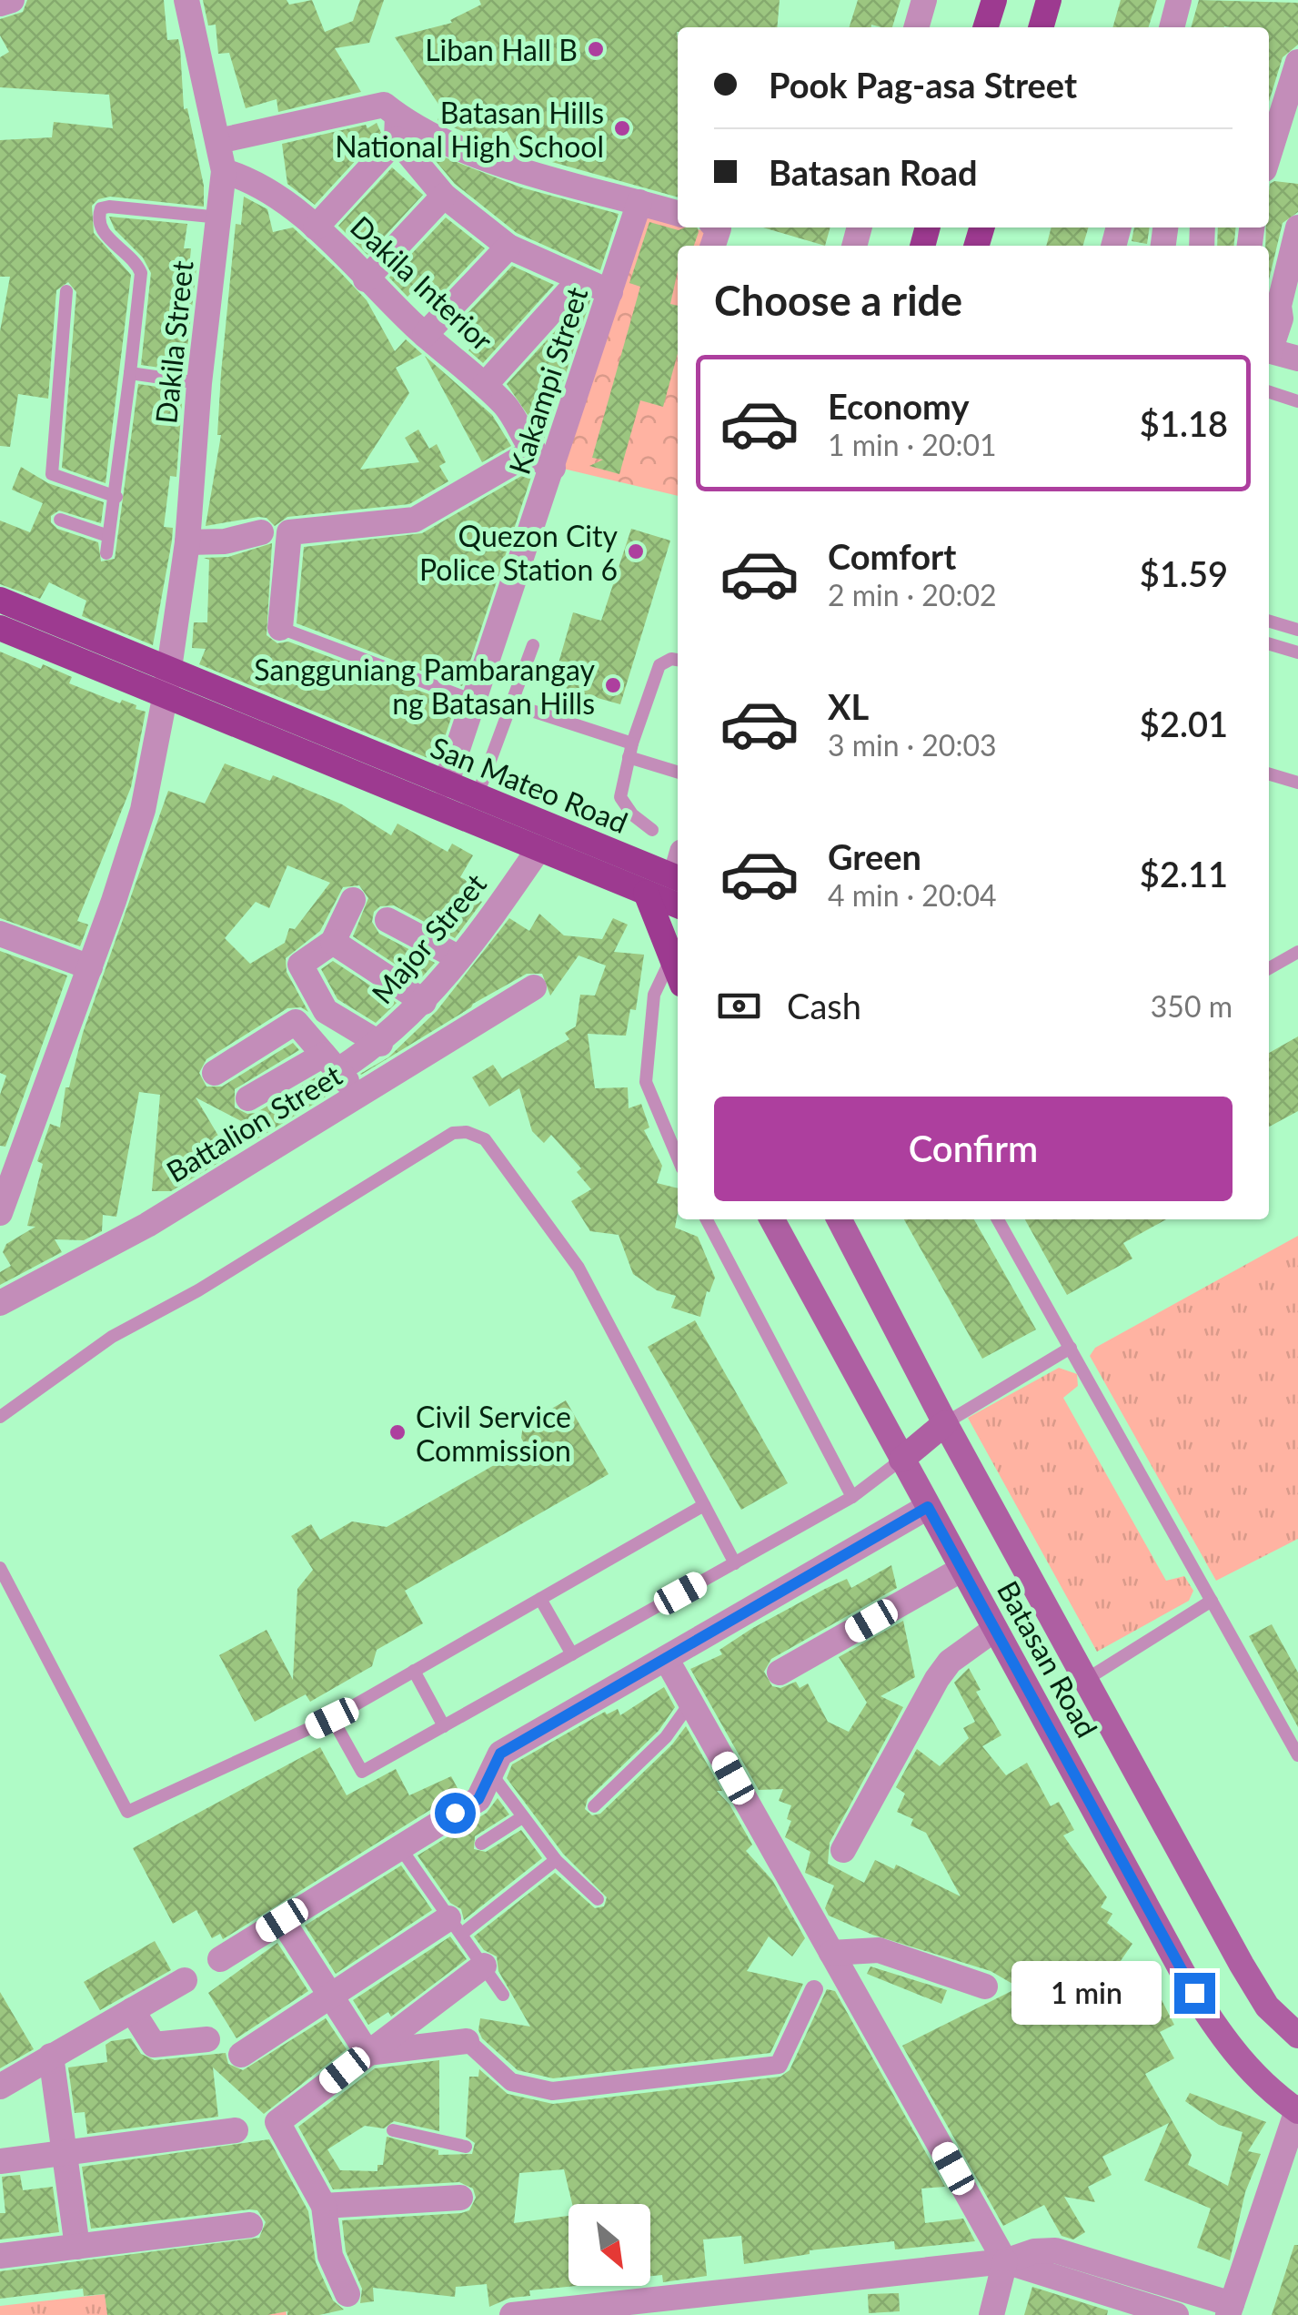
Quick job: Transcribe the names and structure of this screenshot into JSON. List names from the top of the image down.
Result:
{
  "streets": {
    "main road": ["San Mateo Road", "Batasan Road"],
    "street": [
      "Dakila Interior",
      "Dakila Street",
      "Kakampi Street",
      "Major Street",
      "Battalion Street"
    ]
  },
  "crossings": [
    ["Dakila Interior", "Dakila Street"],
    ["Dakila Interior", "Kakampi Street"],
    ["Dakila Street", "San Mateo Road"],
    ["Kakampi Street", "San Mateo Road"],
    ["San Mateo Road", "Major Street"]
  ],
  "places": [
    "Liban Hall B",
    "Batasan Hills National High School",
    "Quezon City Police Station 6",
    "Sangguniang Pambarangay ng Batasan Hills",
    "Civil Service Commission"
  ],
  "north": "bottom right",
  "page": {
    "banner": ["Pook Pag-asa Street", "Batasan Road"],
    "heading": "Choose a ride",
    "list": [
      {
        "name": "Economy",
        "note": "1 min · 20:01",
        "value": "$1.18"
      },
      {
        "name": "Comfort",
        "note": "2 min · 20:02",
        "value": "$1.59"
      },
      {
        "name": "XL",
        "note": "3 min · 20:03",
        "value": "$2.01"
      },
      {
        "name": "Green",
        "note": "4 min · 20:04",
        "value": "$2.11"
      }
    ],
    "pay": ["Cash", "350 m"],
    "buttons": "Confirm",
    "bubble": "1 min"
  }
}
